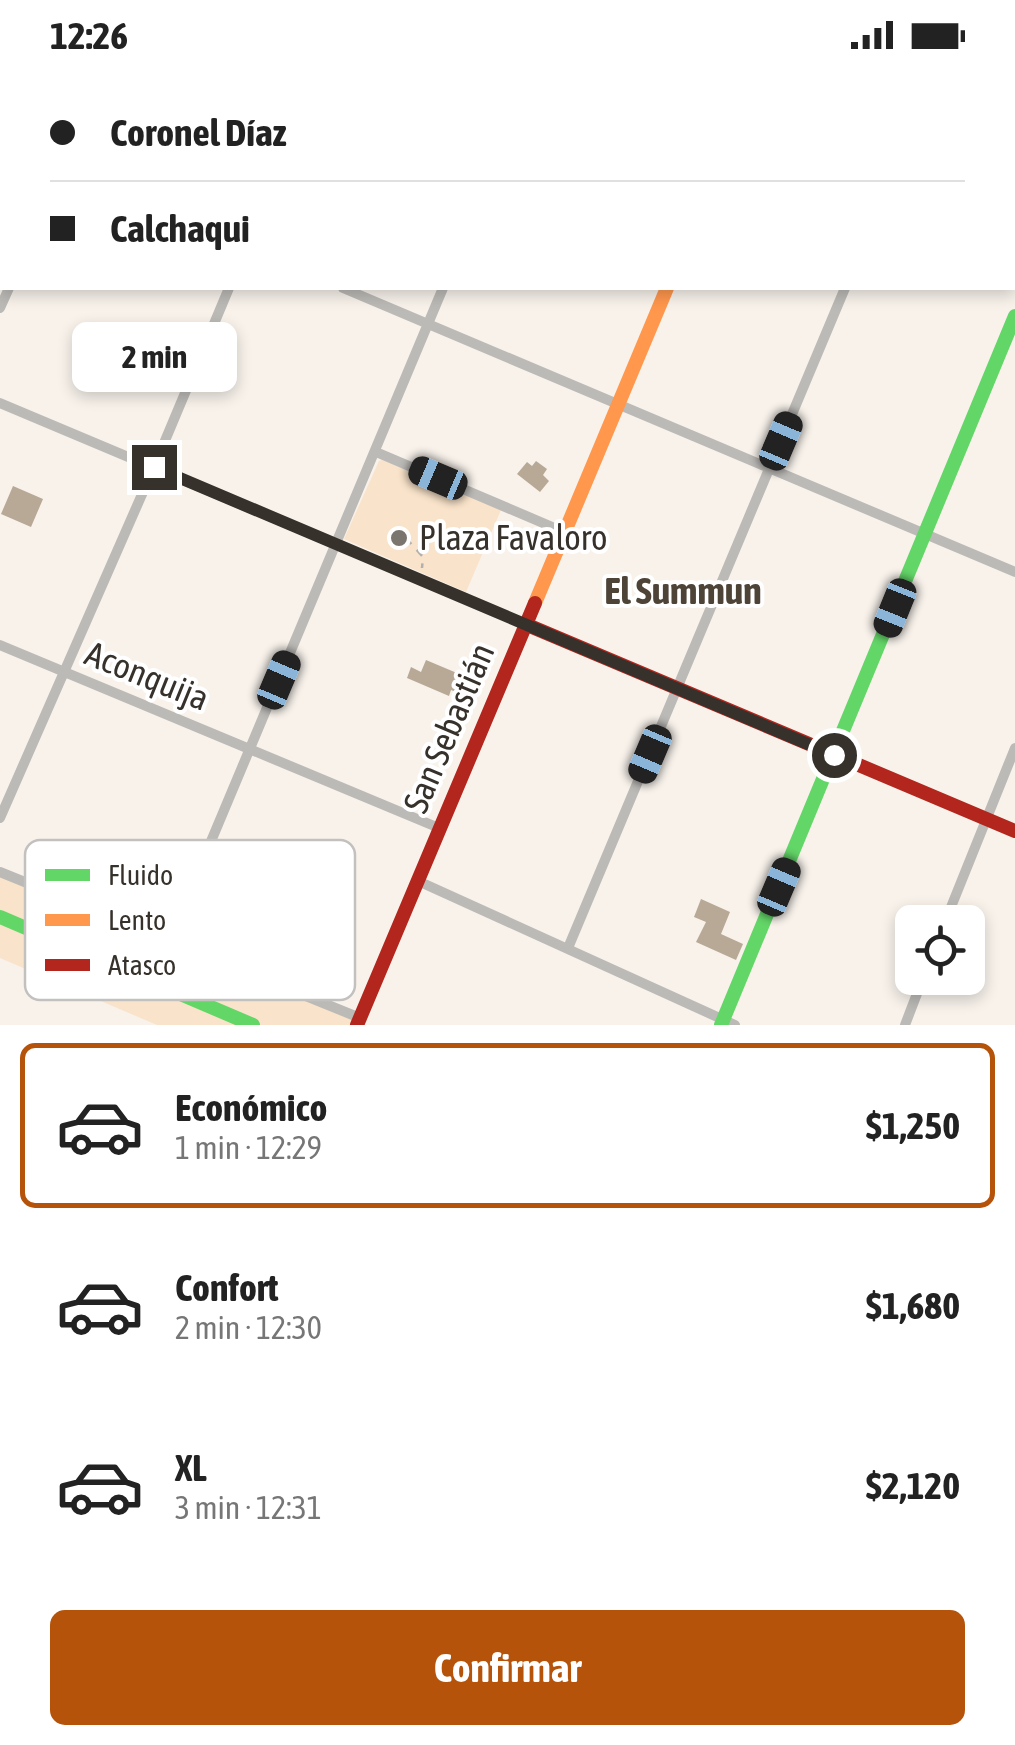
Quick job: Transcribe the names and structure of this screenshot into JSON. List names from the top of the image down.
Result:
{
  "streets": {
    "street": ["Aconquija", "San Sebastián"]
  },
  "crossings": [
    ["Aconquija", "San Sebastián"]
  ],
  "districts": ["El Summun"],
  "places": ["Plaza Favaloro"],
  "legend": ["Fluido", "Lento", "Atasco"],
  "page": {
    "status": "12:26",
    "banner": ["Coronel Díaz", "Calchaqui"],
    "bubble": "2 min",
    "list": [
      {
        "name": "Económico",
        "note": "1 min · 12:29",
        "value": "$1,250"
      },
      {
        "name": "Confort",
        "note": "2 min · 12:30",
        "value": "$1,680"
      },
      {
        "name": "XL",
        "note": "3 min · 12:31",
        "value": "$2,120"
      }
    ],
    "buttons": "Confirmar"
  }
}
